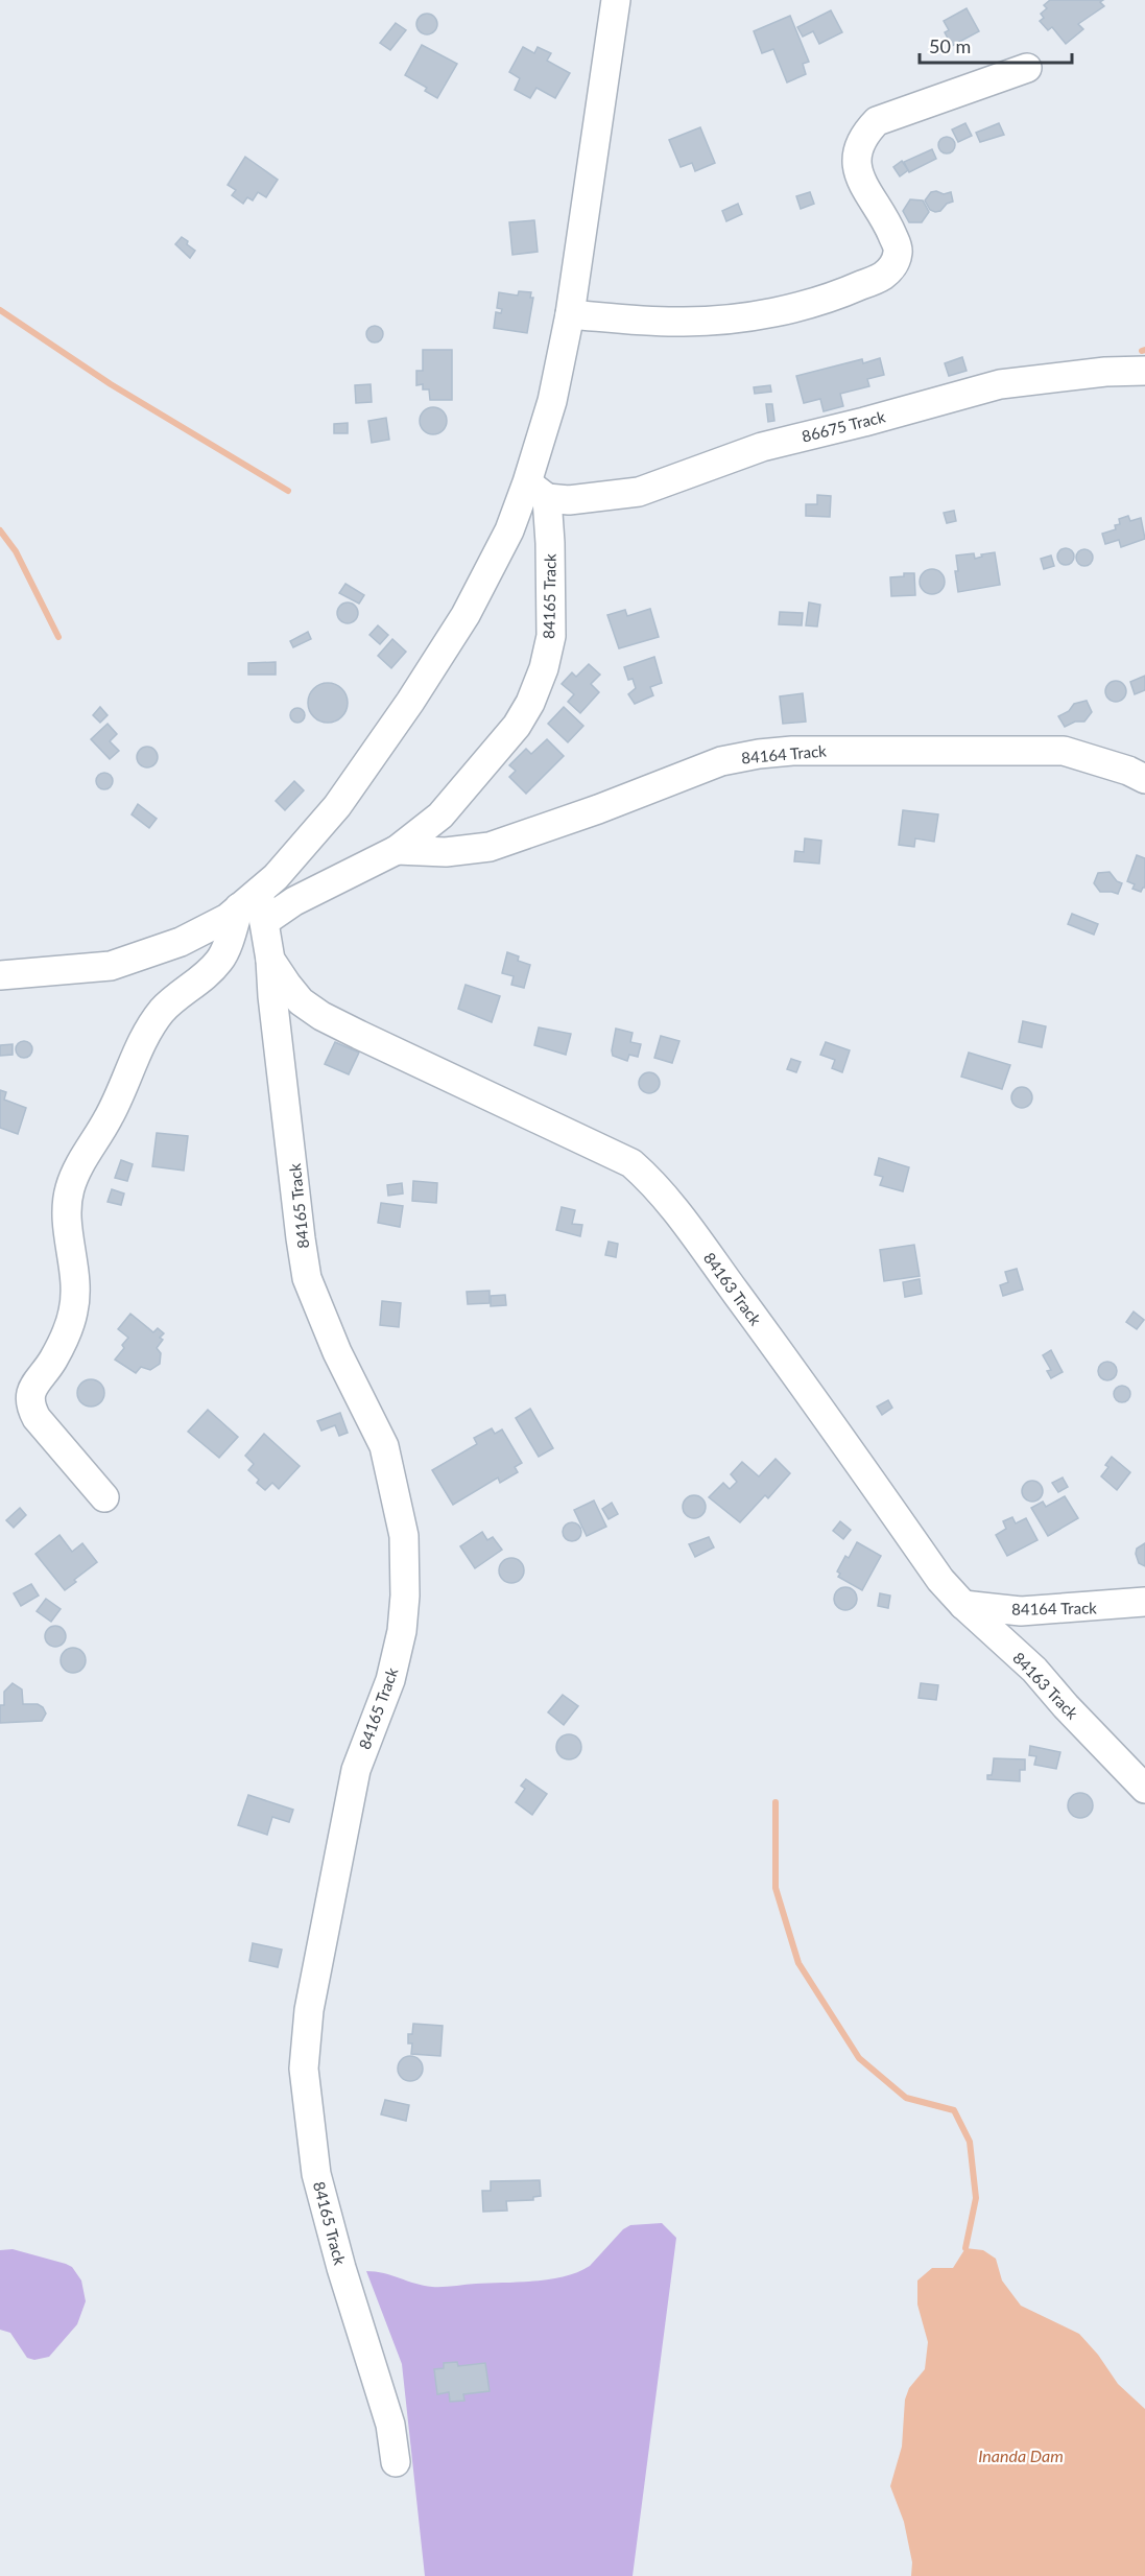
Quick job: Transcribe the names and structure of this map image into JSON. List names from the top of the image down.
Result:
{
  "streets": {
    "street": [
      "86675 Track",
      "84165 Track",
      "84164 Track",
      "84163 Track"
    ]
  },
  "crossings": [
    ["86675 Track", "84165 Track"],
    ["84165 Track", "84164 Track"],
    ["84165 Track", "84163 Track"],
    ["84164 Track", "84163 Track"]
  ],
  "water": ["Inanda Dam"],
  "scale_bar": "50 m"
}
